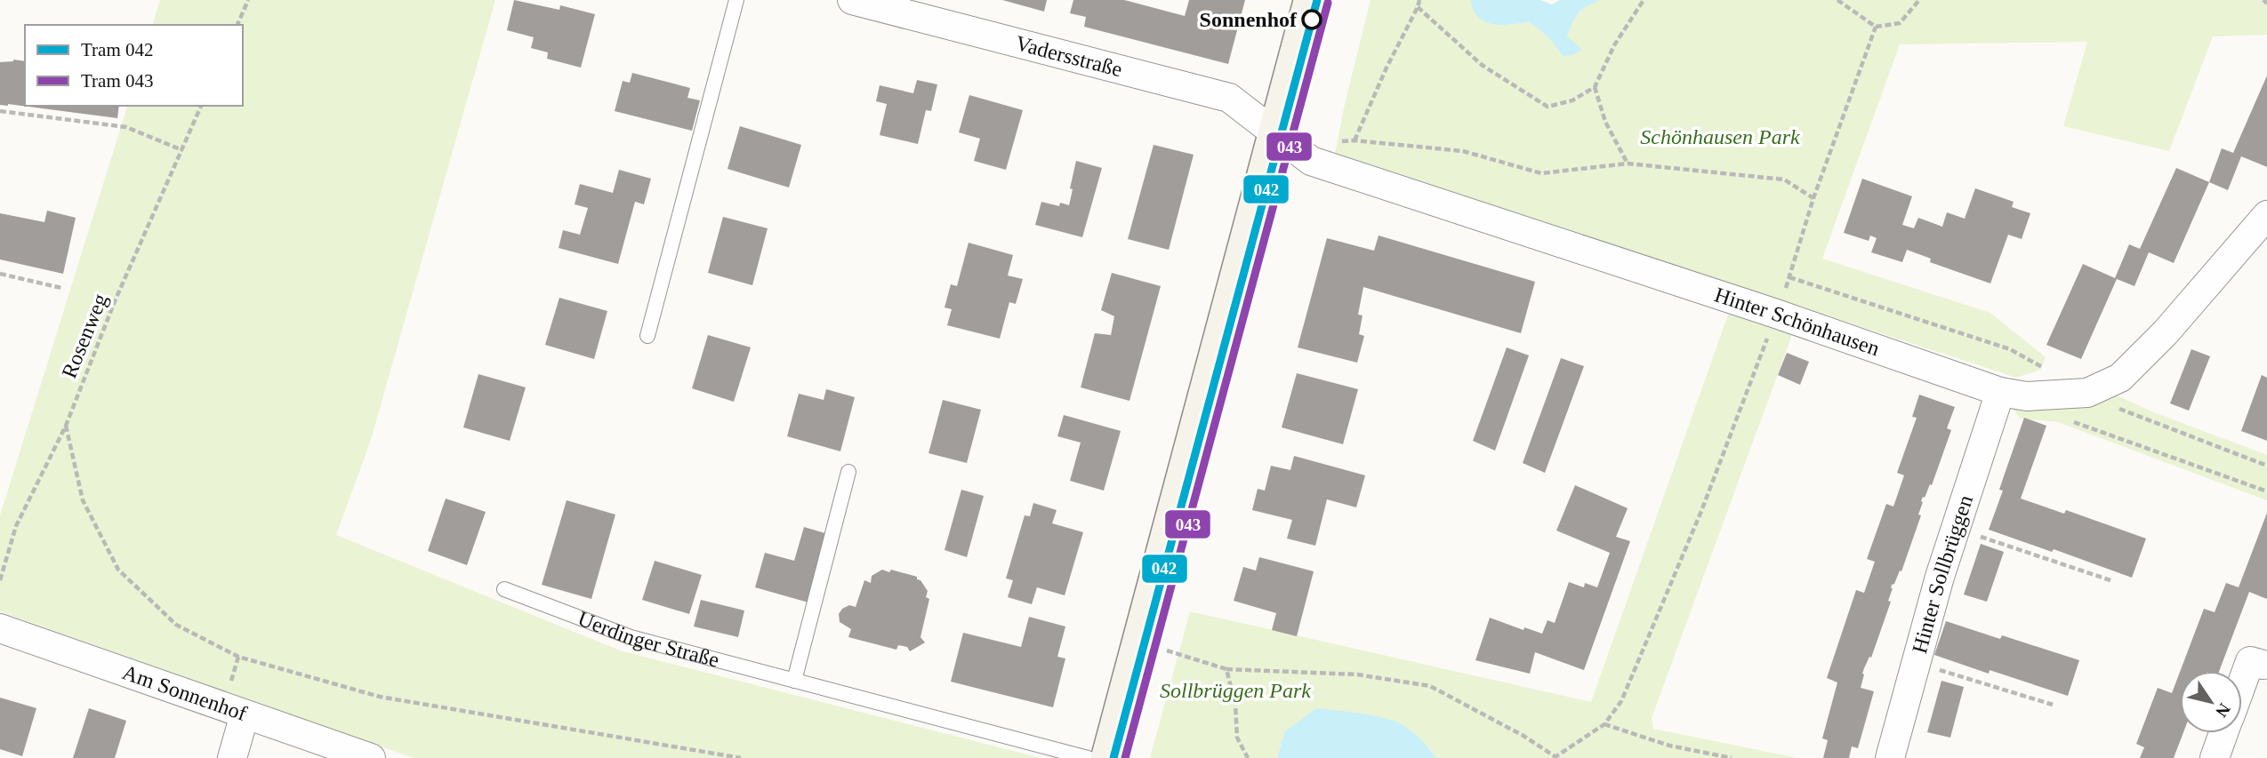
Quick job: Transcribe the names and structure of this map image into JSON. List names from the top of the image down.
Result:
{
  "streets": {
    "street": [
      "Vadersstraße",
      "Hinter Schönhausen",
      "Hinter Sollbrüggen",
      "Am Sonnenhof"
    ],
    "lane": ["Uerdinger Straße"],
    "path": ["Rosenweg"]
  },
  "crossings": [
    ["Vadersstraße", "Hinter Schönhausen"],
    ["Hinter Schönhausen", "Hinter Sollbrüggen"]
  ],
  "parks": ["Schönhausen Park", "Sollbrüggen Park"],
  "places": ["Sonnenhof"],
  "lines": ["tram line 042", "tram line 043"],
  "legend": ["Tram 042", "Tram 043"],
  "north": "bottom right"
}
